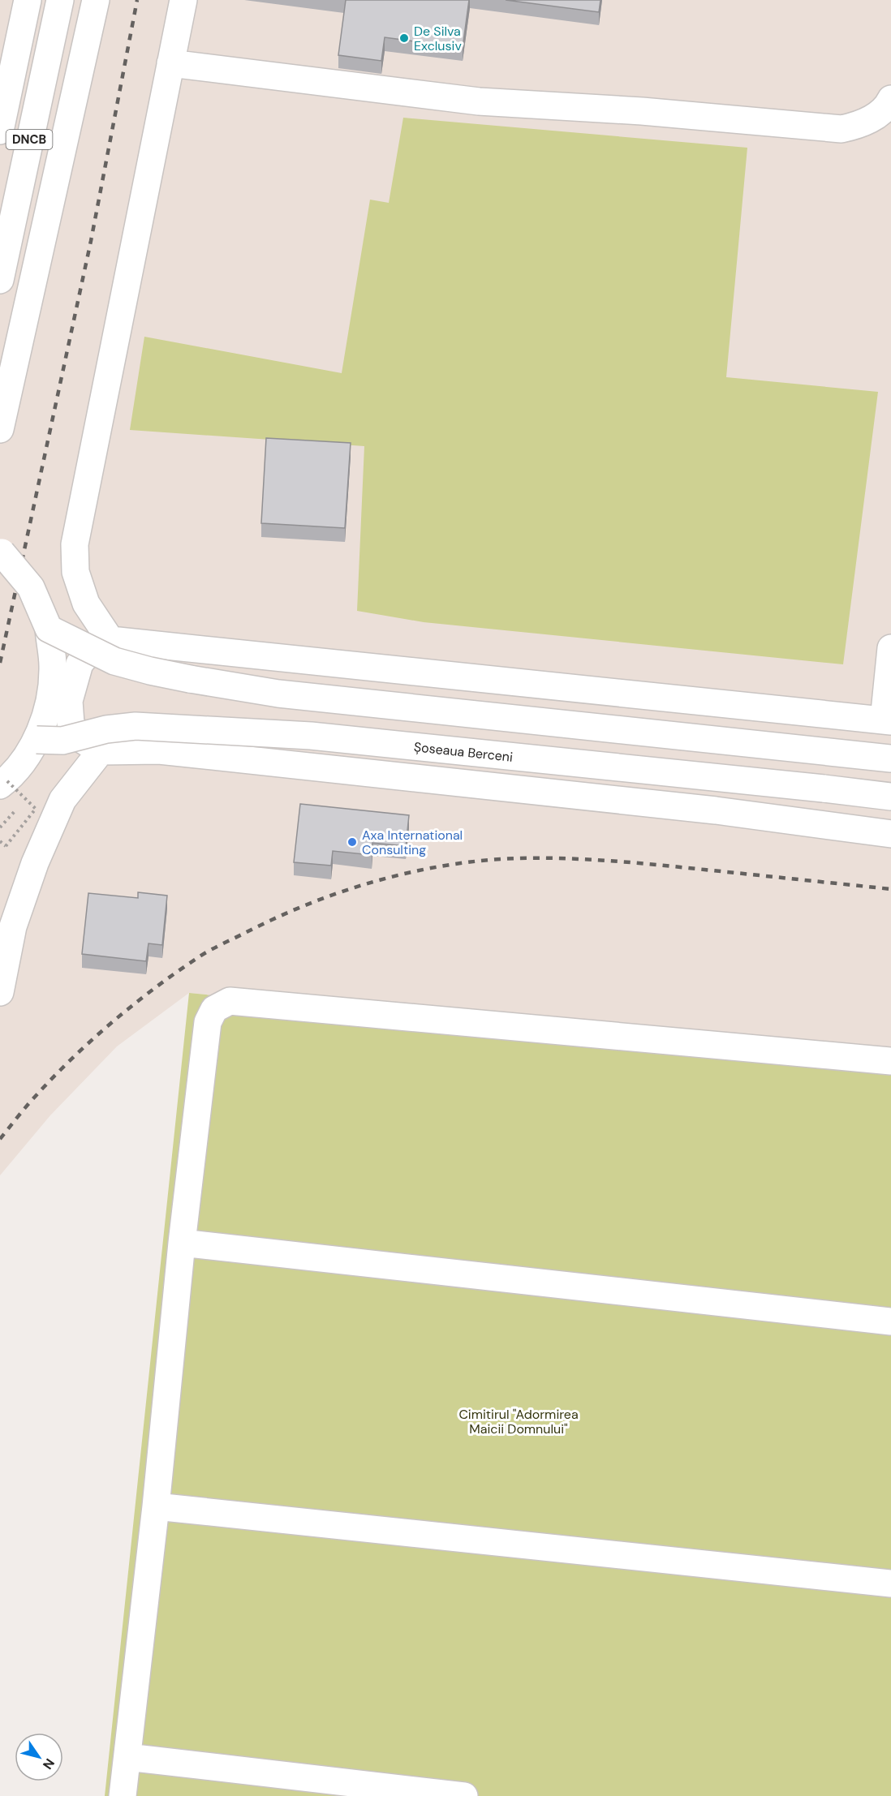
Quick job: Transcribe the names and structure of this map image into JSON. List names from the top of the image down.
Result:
{
  "streets": {
    "main road": ["DNCB", "Șoseaua Berceni"]
  },
  "parks": ["Cimitirul \"Adormirea Maicii Domnului\""],
  "places": ["De Silva Exclusiv", "Axa International Consulting"],
  "north": "bottom right"
}
